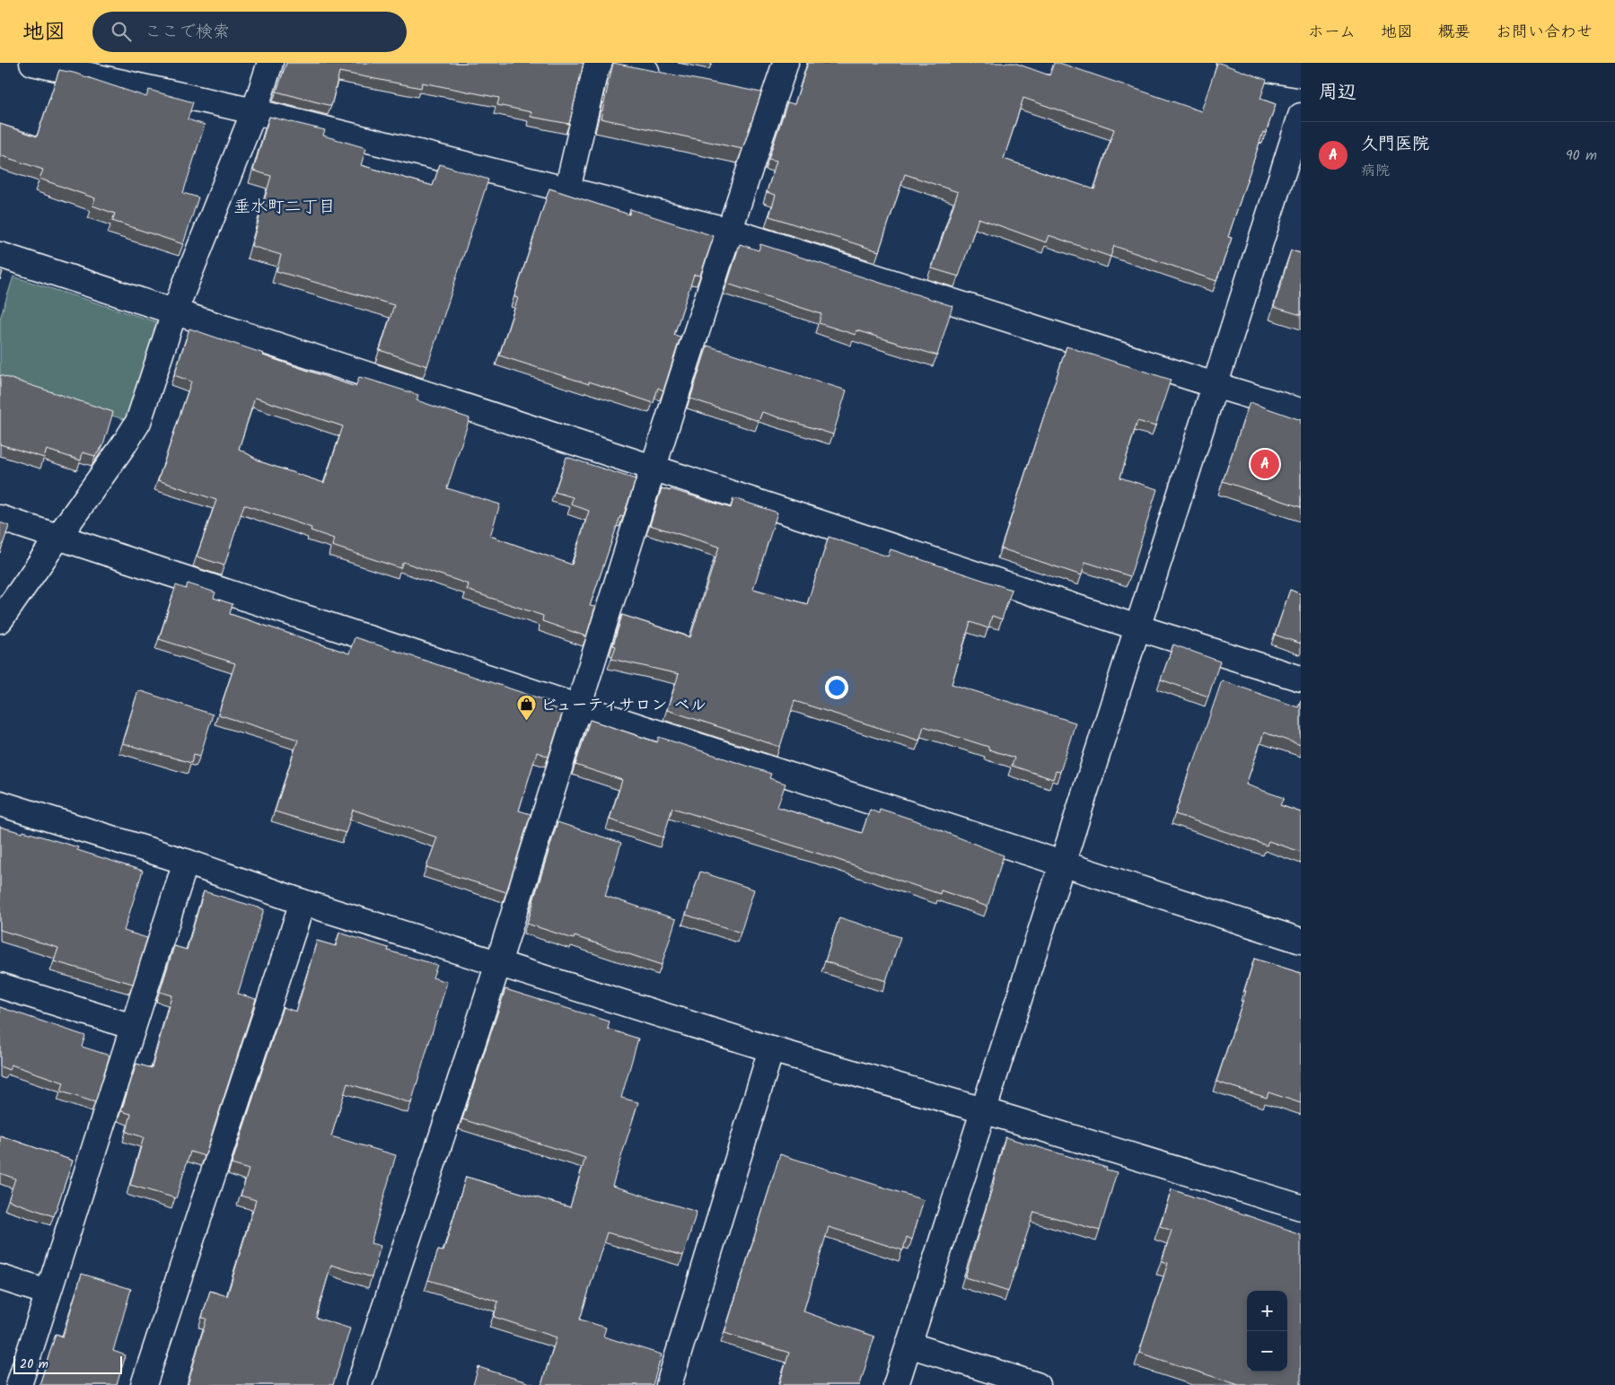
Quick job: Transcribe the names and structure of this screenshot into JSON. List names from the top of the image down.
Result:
{
  "districts": ["垂水町二丁目"],
  "places": {
    "shop": ["ビューティサロン ベル"]
  },
  "scale_bar": "20 m",
  "page": {
    "header": "地図",
    "search": "ここで検索",
    "nav": [
      "ホーム",
      "地図",
      "概要",
      "お問い合わせ"
    ],
    "heading": "周辺",
    "list": [
      {
        "mark": "A",
        "name": "久門医院",
        "note": "病院",
        "value": "90 m"
      }
    ],
    "pins": "A",
    "map_buttons": ["+", "−"],
    "scale": "20 m"
  }
}
